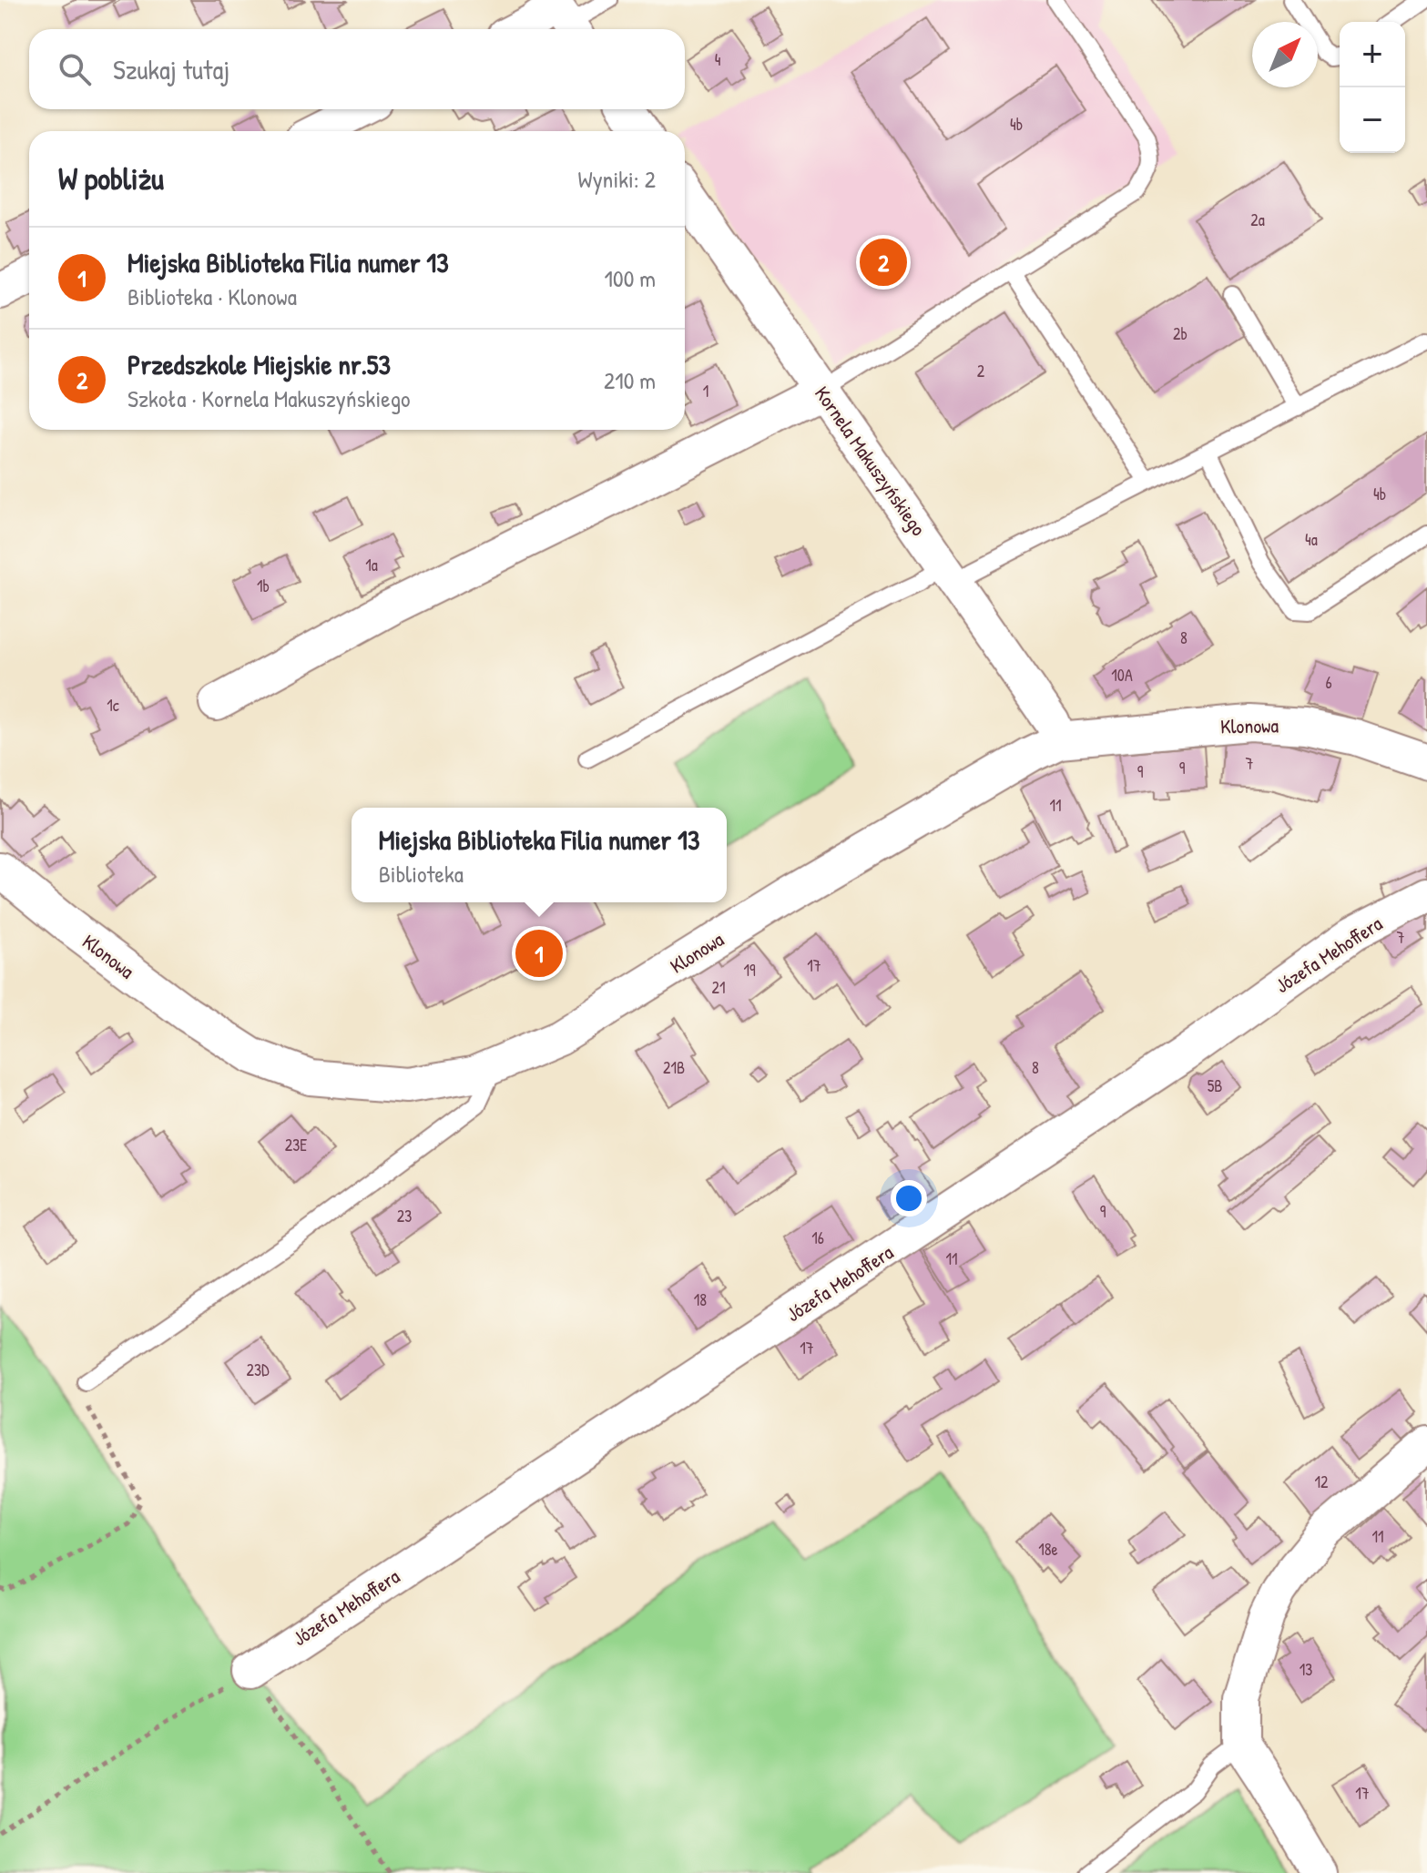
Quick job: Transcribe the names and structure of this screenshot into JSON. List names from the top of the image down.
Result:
{
  "streets": {
    "street": ["Kornela Makuszyńskiego", "Klonowa", "Józefa Mehoffera"]
  },
  "crossings": [
    ["Kornela Makuszyńskiego", "Klonowa"]
  ],
  "house_numbers": [
    "4",
    "4b",
    "2a",
    "2b",
    "2",
    "1",
    "4b",
    "4a",
    "1a",
    "1b",
    "8",
    "10A",
    "6",
    "1c",
    "7",
    "9",
    "9",
    "11",
    "7",
    "17",
    "19",
    "21",
    "21B",
    "8",
    "5B",
    "23E",
    "9",
    "23",
    "16",
    "11",
    "18",
    "17",
    "23D",
    "12",
    "11",
    "18e",
    "13",
    "17"
  ],
  "north": "top right",
  "page": {
    "map_buttons": ["+", "−"],
    "search": "Szukaj tutaj",
    "heading": ["W pobliżu", "Wyniki: 2"],
    "list": [
      {
        "mark": "1",
        "name": "Miejska Biblioteka Filia numer 13",
        "note": "Biblioteka · Klonowa",
        "value": "100 m"
      },
      {
        "mark": "2",
        "name": "Przedszkole Miejskie nr.53",
        "note": "Szkoła · Kornela Makuszyńskiego",
        "value": "210 m"
      }
    ],
    "pins": ["2", "1"],
    "popup": ["Miejska Biblioteka Filia numer 13", "Biblioteka"]
  }
}
